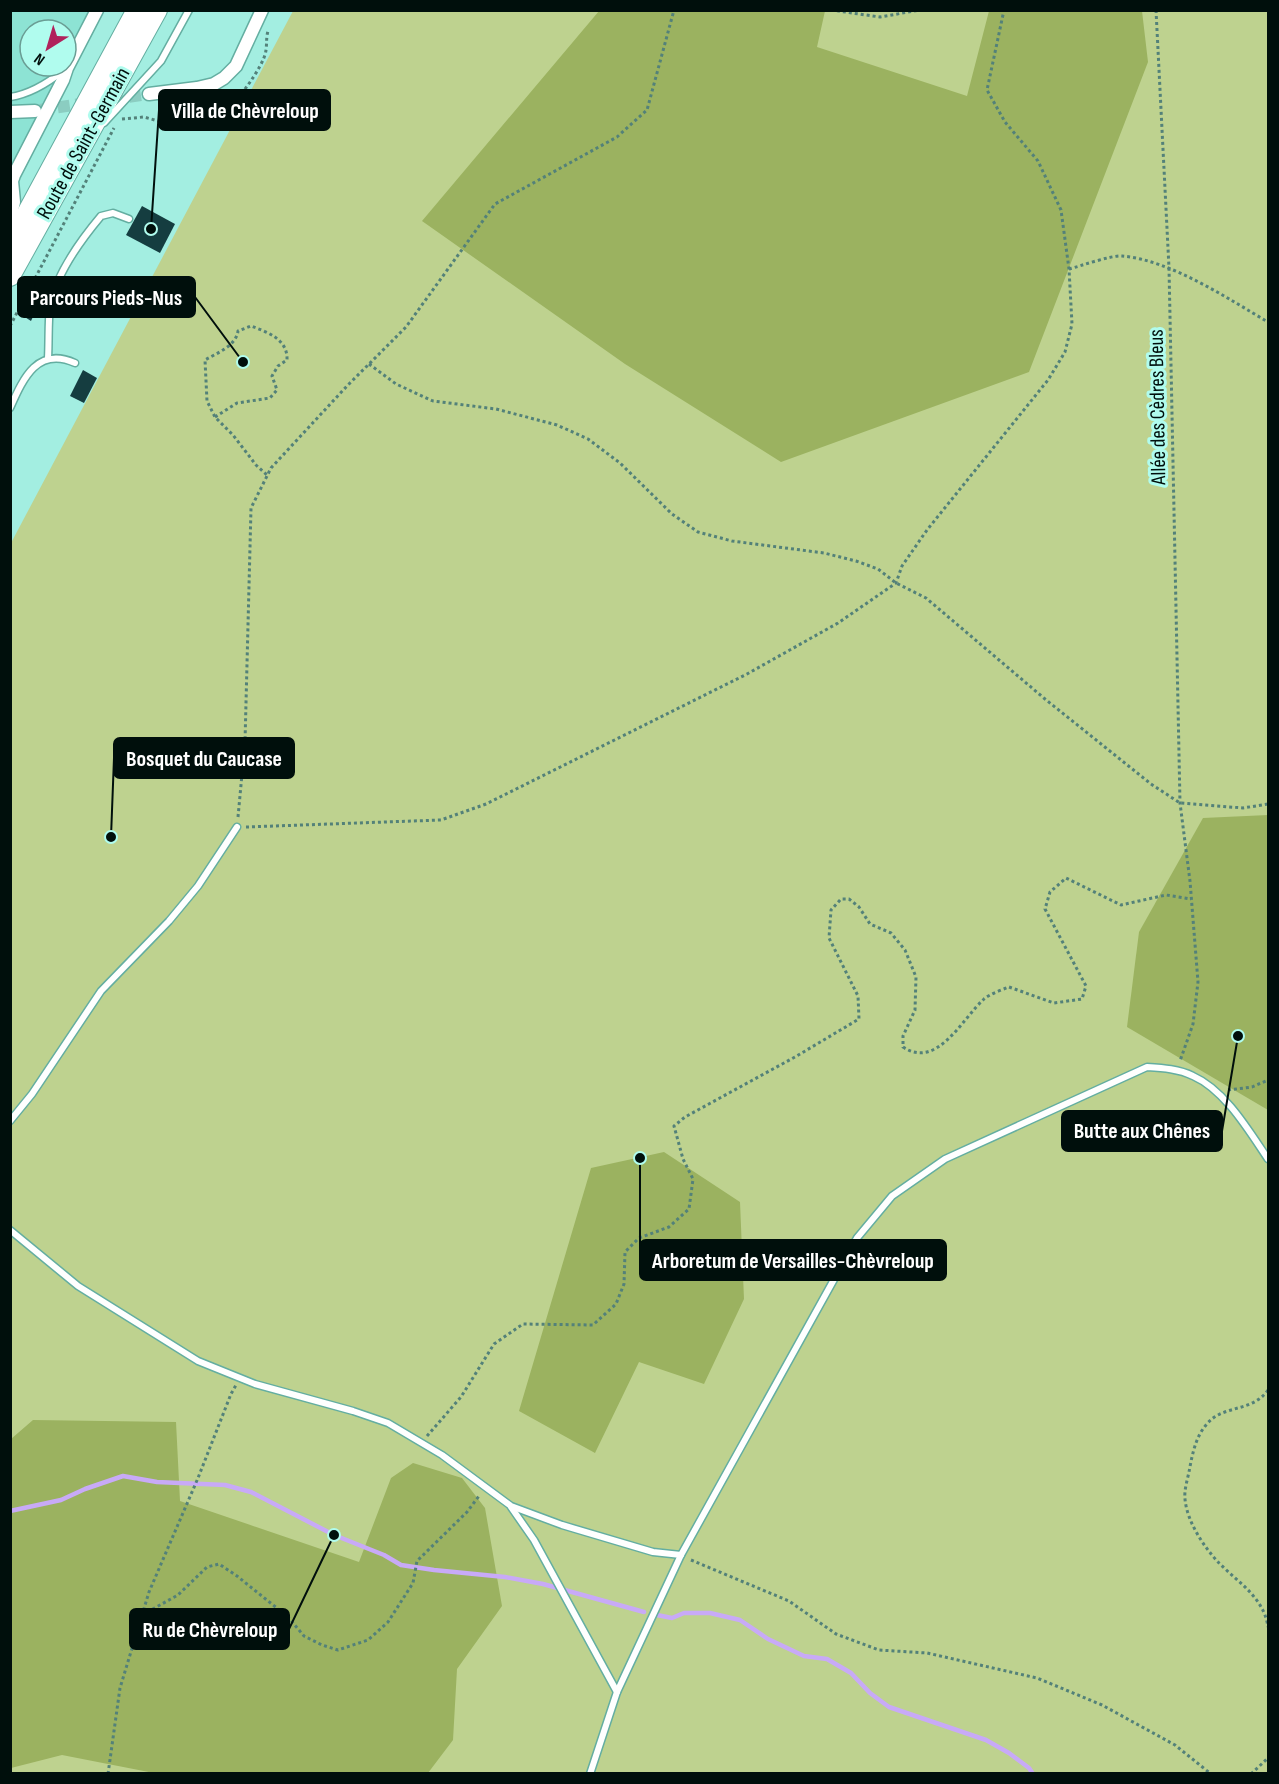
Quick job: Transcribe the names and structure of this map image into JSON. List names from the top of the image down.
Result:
{
  "streets": {
    "main road": ["Route de Saint-Germain"],
    "path": ["Allée des Cèdres Bleus"]
  },
  "places": [
    "Villa de Chèvreloup",
    "Parcours Pieds-Nus",
    "Bosquet du Caucase",
    "Butte aux Chênes",
    "Arboretum de Versailles-Chèvreloup",
    "Ru de Chèvreloup"
  ],
  "north": "bottom left"
}
